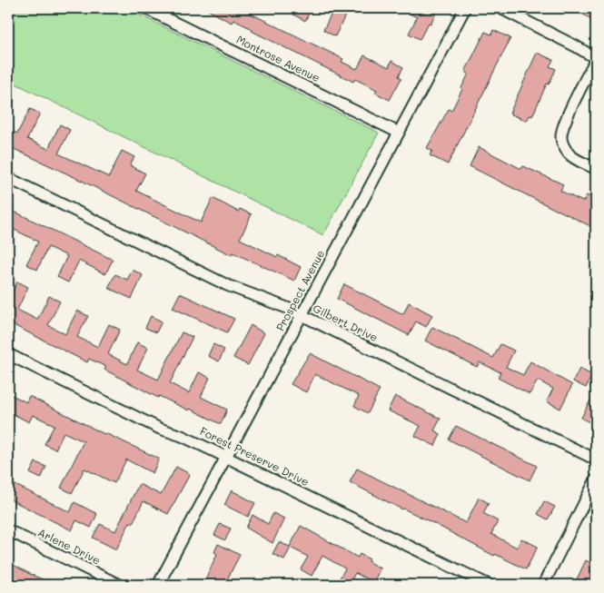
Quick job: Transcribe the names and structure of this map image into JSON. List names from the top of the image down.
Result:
{
  "streets": {
    "street": [
      "Montrose Avenue",
      "Prospect Avenue",
      "Gilbert Drive",
      "Forest Preserve Drive",
      "Arlene Drive"
    ]
  },
  "crossings": [
    ["Montrose Avenue", "Prospect Avenue"],
    ["Prospect Avenue", "Gilbert Drive"],
    ["Prospect Avenue", "Forest Preserve Drive"]
  ]
}
